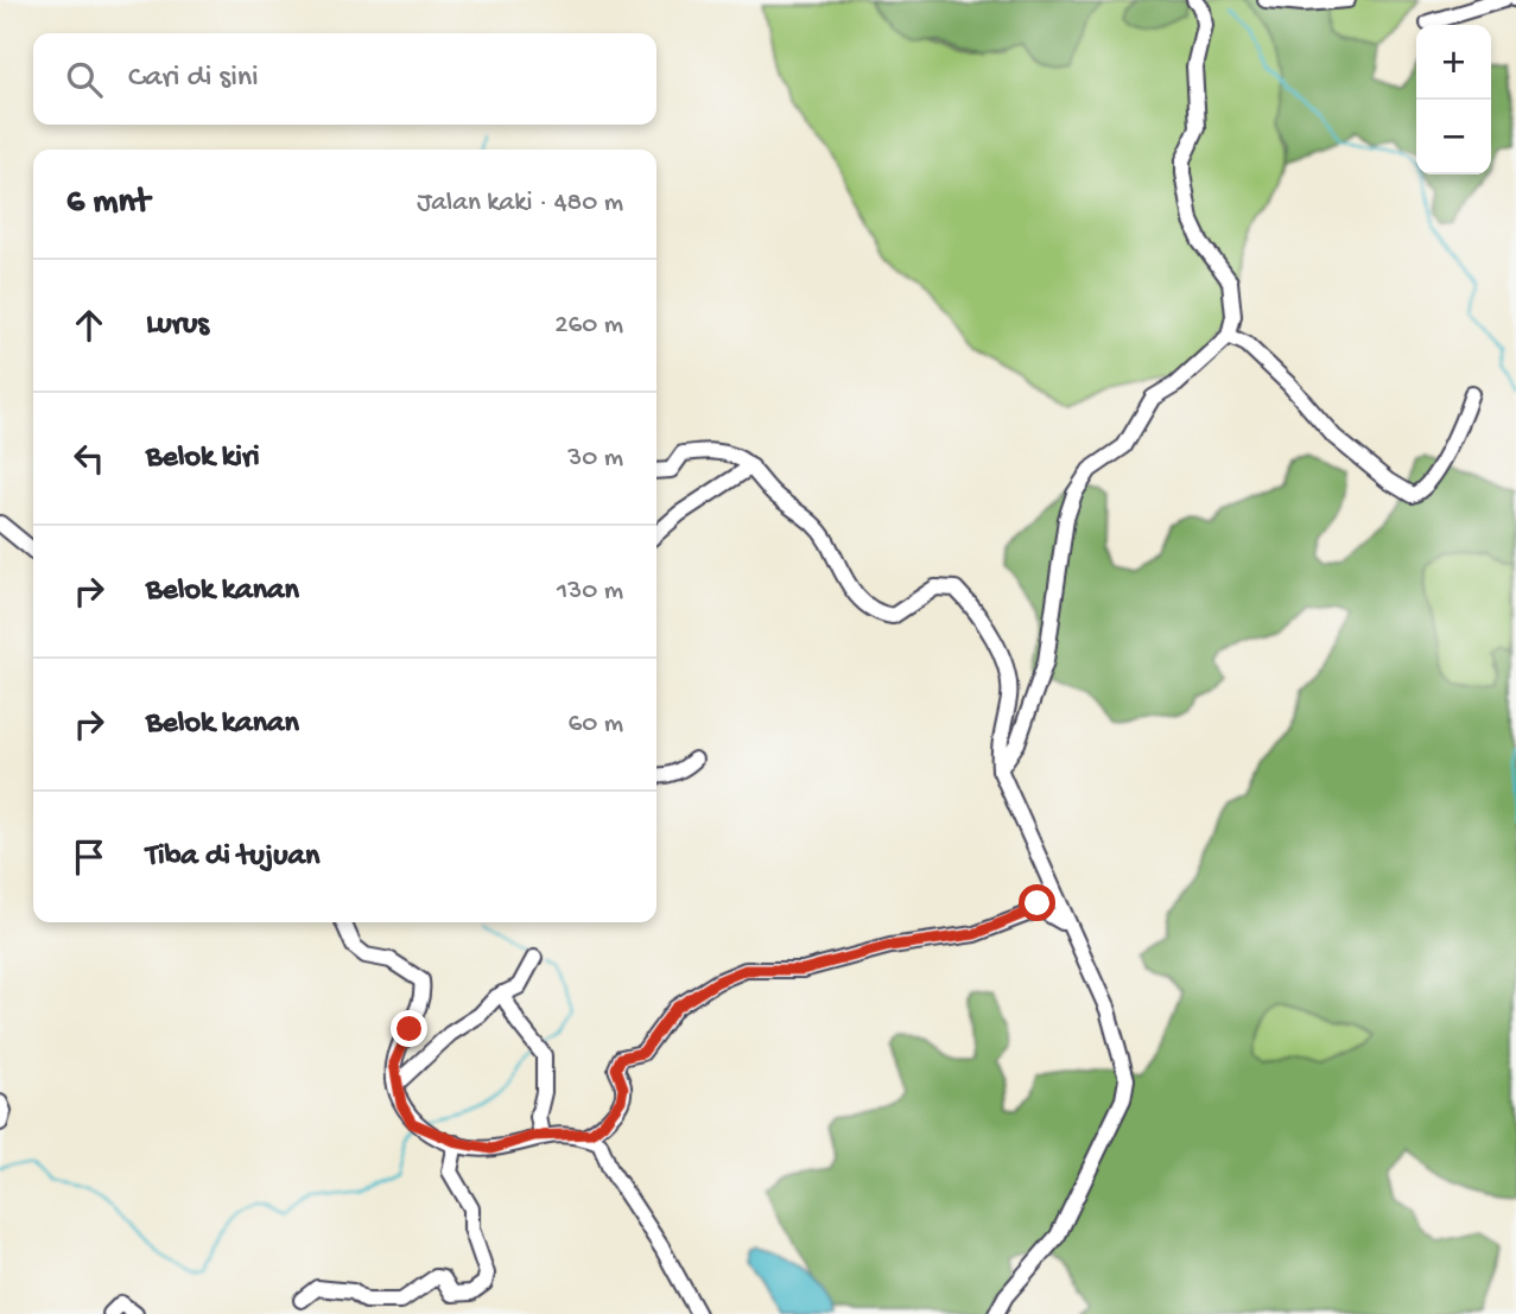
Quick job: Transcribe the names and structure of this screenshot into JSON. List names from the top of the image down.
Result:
{
  "page": {
    "map_buttons": ["+", "−"],
    "search": "Cari di sini",
    "heading": ["6 mnt", "Jalan kaki · 480 m"],
    "list": [
      ["Lurus", "260 m"],
      ["Belok kiri", "30 m"],
      ["Belok kanan", "130 m"],
      ["Belok kanan", "60 m"],
      "Tiba di tujuan"
    ]
  }
}
